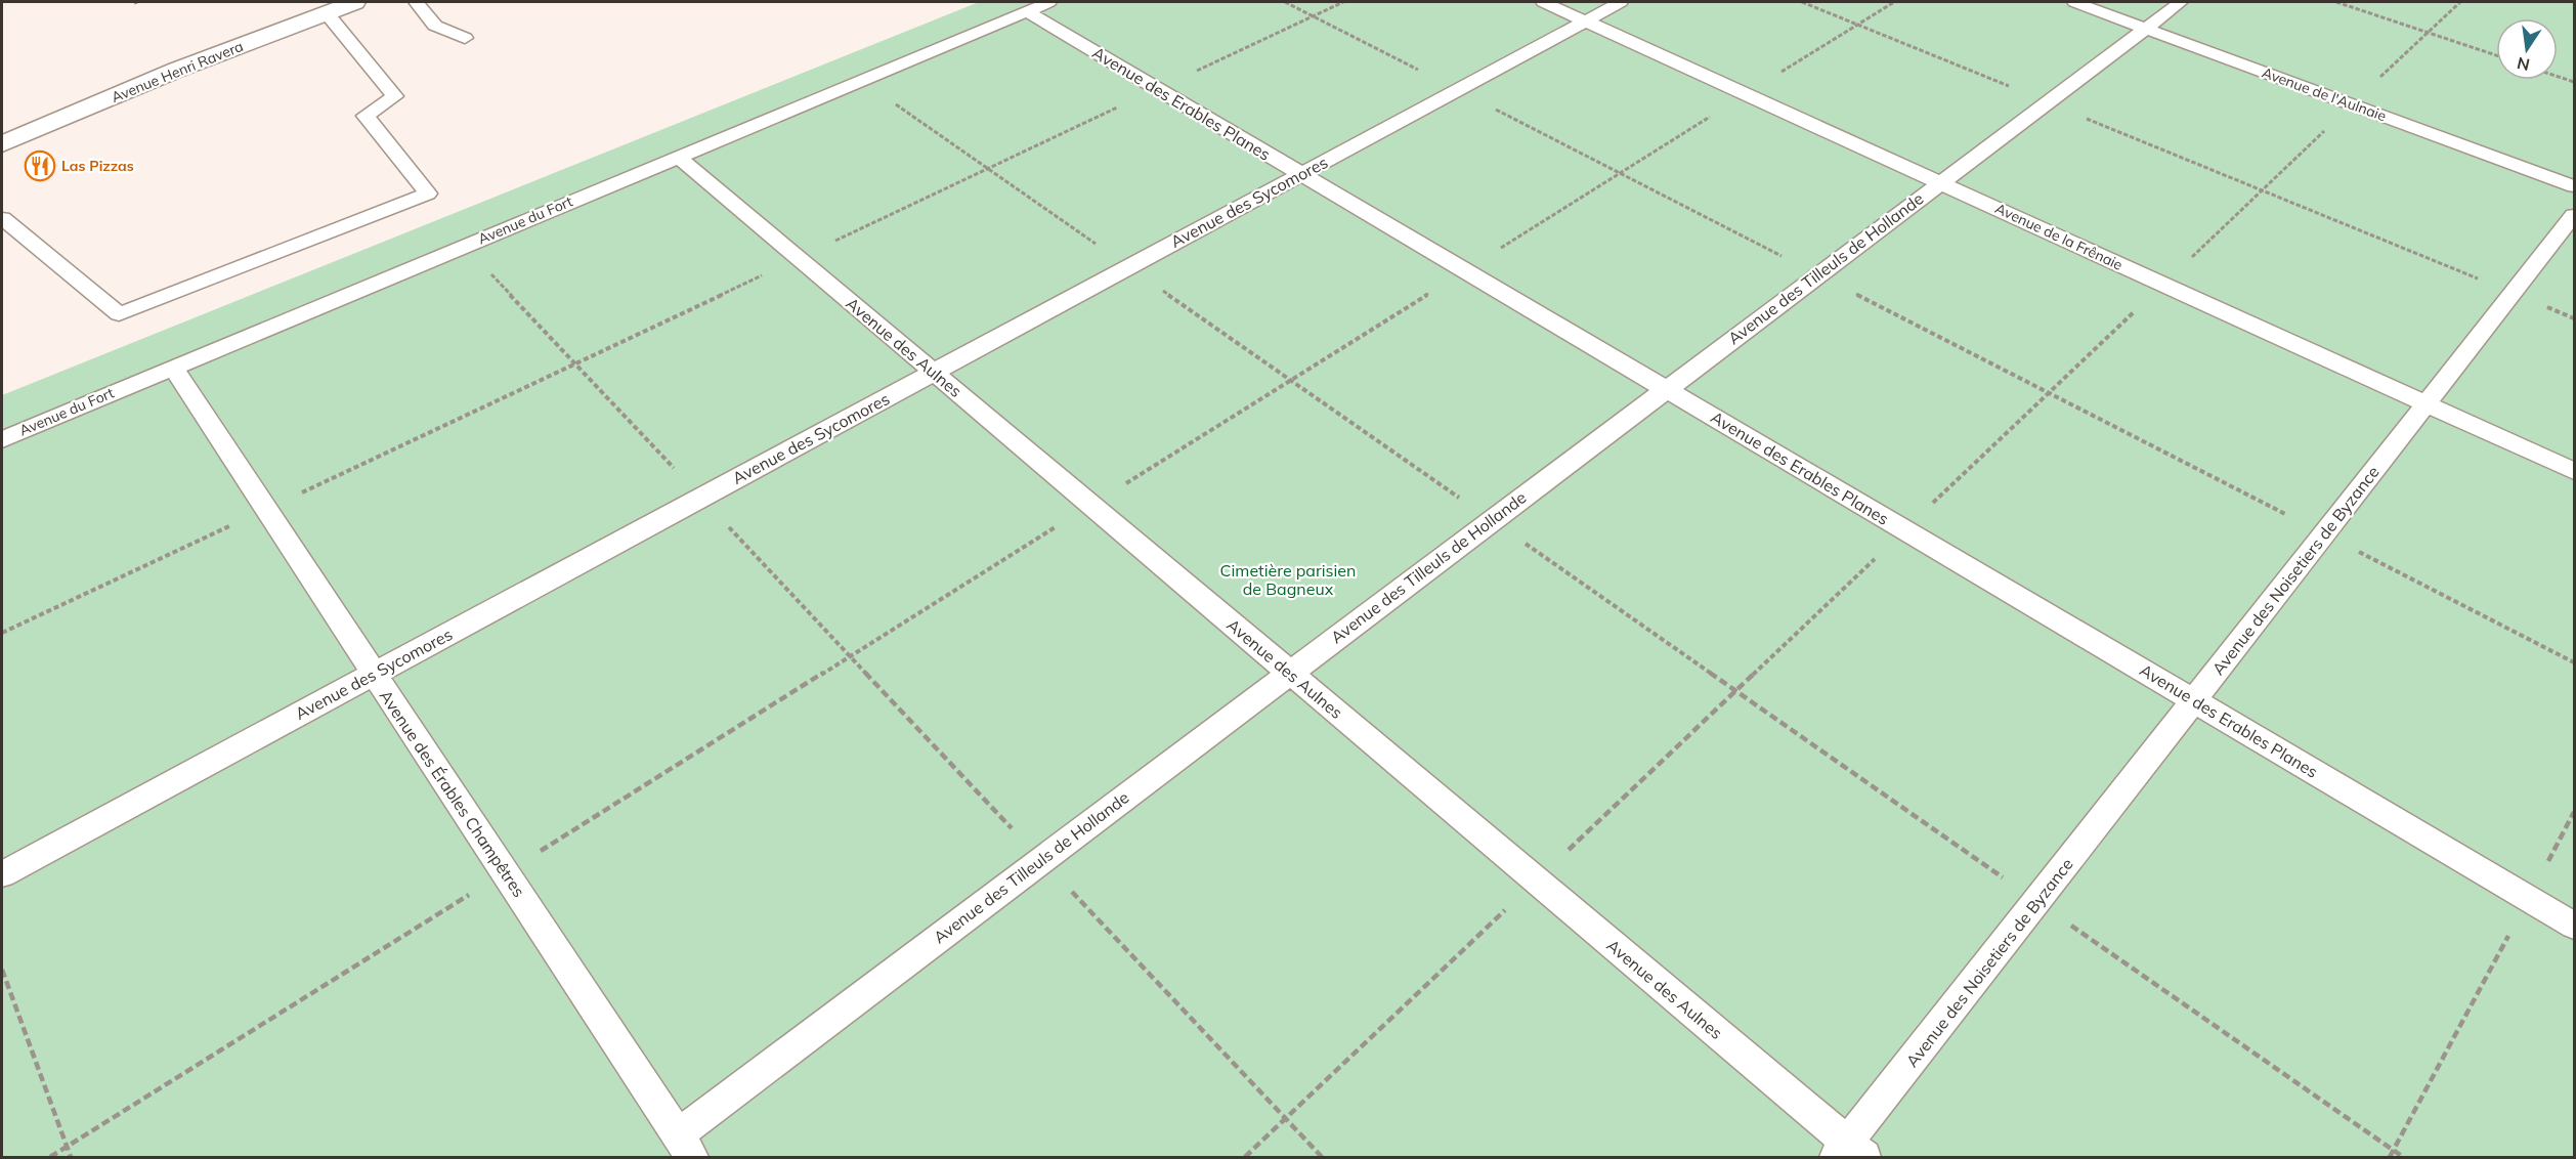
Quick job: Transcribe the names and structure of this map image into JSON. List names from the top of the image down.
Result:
{
  "streets": {
    "street": ["Avenue Henri Ravera"],
    "lane": [
      "Avenue de l'Aulnaie",
      "Avenue des Erables Planes",
      "Avenue des Sycomores",
      "Avenue du Fort",
      "Avenue de la Frênaie",
      "Avenue des Tilleuls de Hollande",
      "Avenue des Aulnes",
      "Avenue des Noisetiers de Byzance",
      "Avenue des Érables Champêtres"
    ]
  },
  "crossings": [
    ["Avenue de l'Aulnaie", "Avenue des Tilleuls de Hollande"],
    ["Avenue des Erables Planes", "Avenue des Sycomores"],
    ["Avenue des Erables Planes", "Avenue du Fort"],
    ["Avenue des Erables Planes", "Avenue des Tilleuls de Hollande"],
    ["Avenue des Erables Planes", "Avenue des Noisetiers de Byzance"],
    ["Avenue des Sycomores", "Avenue de la Frênaie"],
    ["Avenue des Sycomores", "Avenue des Aulnes"],
    ["Avenue des Sycomores", "Avenue des Érables Champêtres"],
    ["Avenue du Fort", "Avenue des Aulnes"],
    ["Avenue du Fort", "Avenue des Érables Champêtres"],
    ["Avenue de la Frênaie", "Avenue des Tilleuls de Hollande"],
    ["Avenue de la Frênaie", "Avenue des Noisetiers de Byzance"],
    ["Avenue des Tilleuls de Hollande", "Avenue des Aulnes"],
    ["Avenue des Tilleuls de Hollande", "Avenue des Érables Champêtres"],
    ["Avenue des Aulnes", "Avenue des Noisetiers de Byzance"]
  ],
  "parks": ["Cimetière parisien de Bagneux"],
  "places": {
    "restaurant": ["Las Pizzas"]
  },
  "north": "bottom"
}
